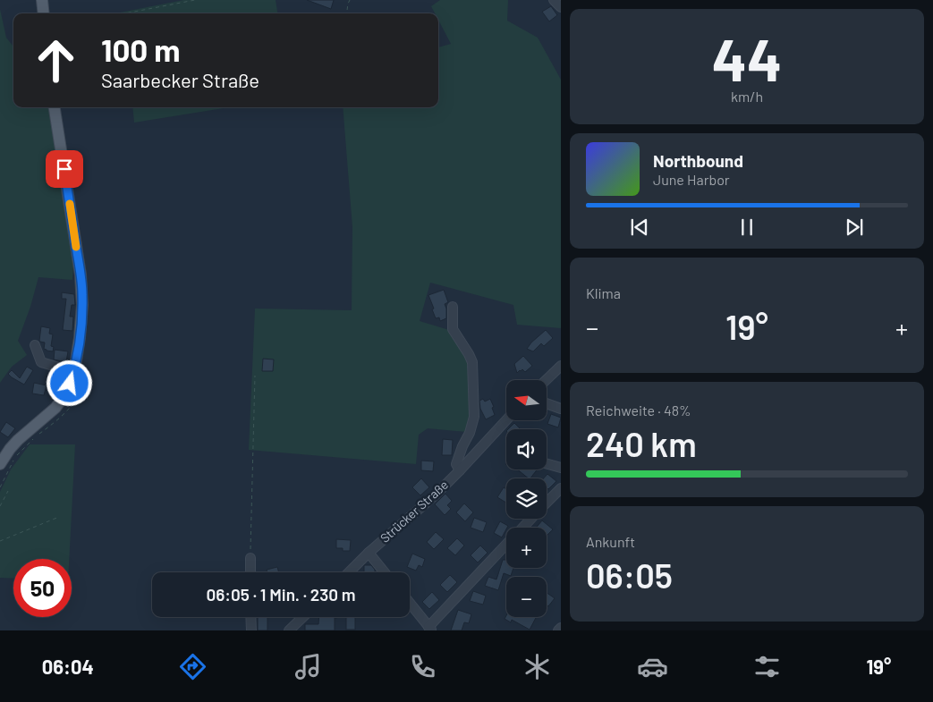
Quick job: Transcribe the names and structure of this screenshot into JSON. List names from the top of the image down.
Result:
{
  "streets": {
    "street": ["Strücker Straße"]
  },
  "north": "left",
  "page": {
    "tile": [
      ["44", "km/h"],
      "Klima",
      ["Reichweite · 48%", "240 km"],
      ["Ankunft", "06:05"]
    ],
    "turn": ["100 m", "Saarbecker Straße"],
    "song": ["Northbound", "June Harbor"],
    "heat": ["−", "19°", "+"],
    "map_buttons": ["+", "−"],
    "limit": "50",
    "trip": "06:05 · 1 Min. · 230 m",
    "tabs": ["06:04", "19°"]
  }
}
